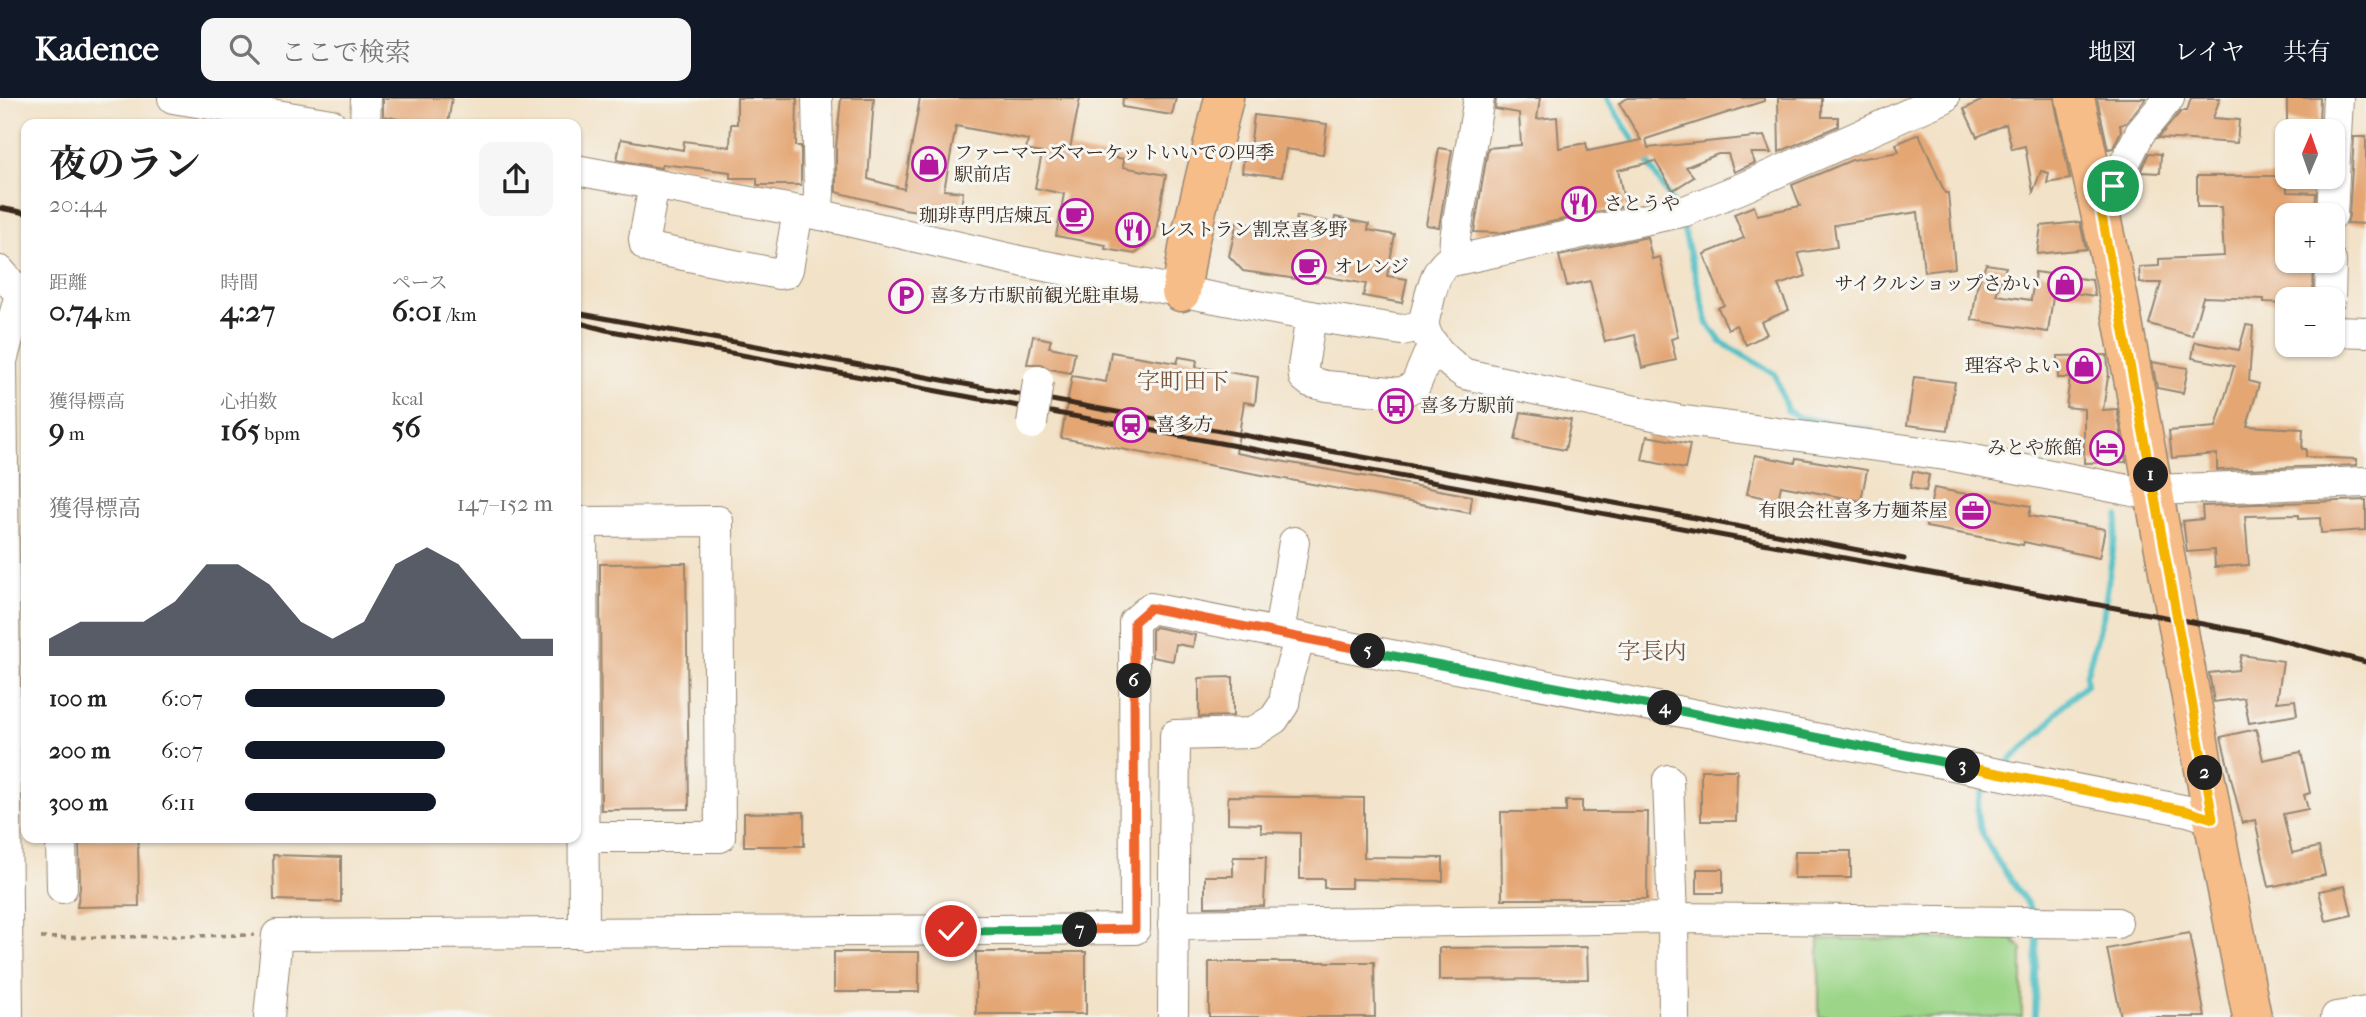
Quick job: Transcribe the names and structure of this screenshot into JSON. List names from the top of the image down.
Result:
{
  "districts": ["字町田下", "字長内"],
  "places": {
    "shop": ["ファーマーズマーケットいいでの四季 駅前店", "サイクルショップさかい", "理容やよい"],
    "restaurant": ["さとうや", "レストラン割烹喜多野"],
    "cafe": ["珈琲専門店煉瓦", "オレンジ"],
    "parking": ["喜多方市駅前観光駐車場"],
    "bus stop": ["喜多方駅前"],
    "station": ["喜多方"],
    "hotel": ["みとや旅館"],
    "office": ["有限会社喜多方麺茶屋"]
  },
  "north": "top",
  "page": {
    "header": "Kadence",
    "search": "ここで検索",
    "nav": ["地図", "レイヤ", "共有"],
    "map_buttons": ["+", "−"],
    "heading": ["夜のラン", "20:44"],
    "stats": [
      ["距離", "0.74 km"],
      ["時間", "4:27"],
      ["ペース", "6:01 /km"],
      ["獲得標高", "9 m"],
      ["心拍数", "165 bpm"],
      ["kcal", "56"]
    ],
    "pins": [
      "1",
      "5",
      "6",
      "4",
      "3",
      "2",
      "7"
    ],
    "chart": ["獲得標高", "147–152 m"],
    "list": [
      {
        "name": "100 m",
        "note": "6:07"
      },
      {
        "name": "200 m",
        "note": "6:07"
      },
      {
        "name": "300 m",
        "note": "6:11"
      }
    ]
  }
}
